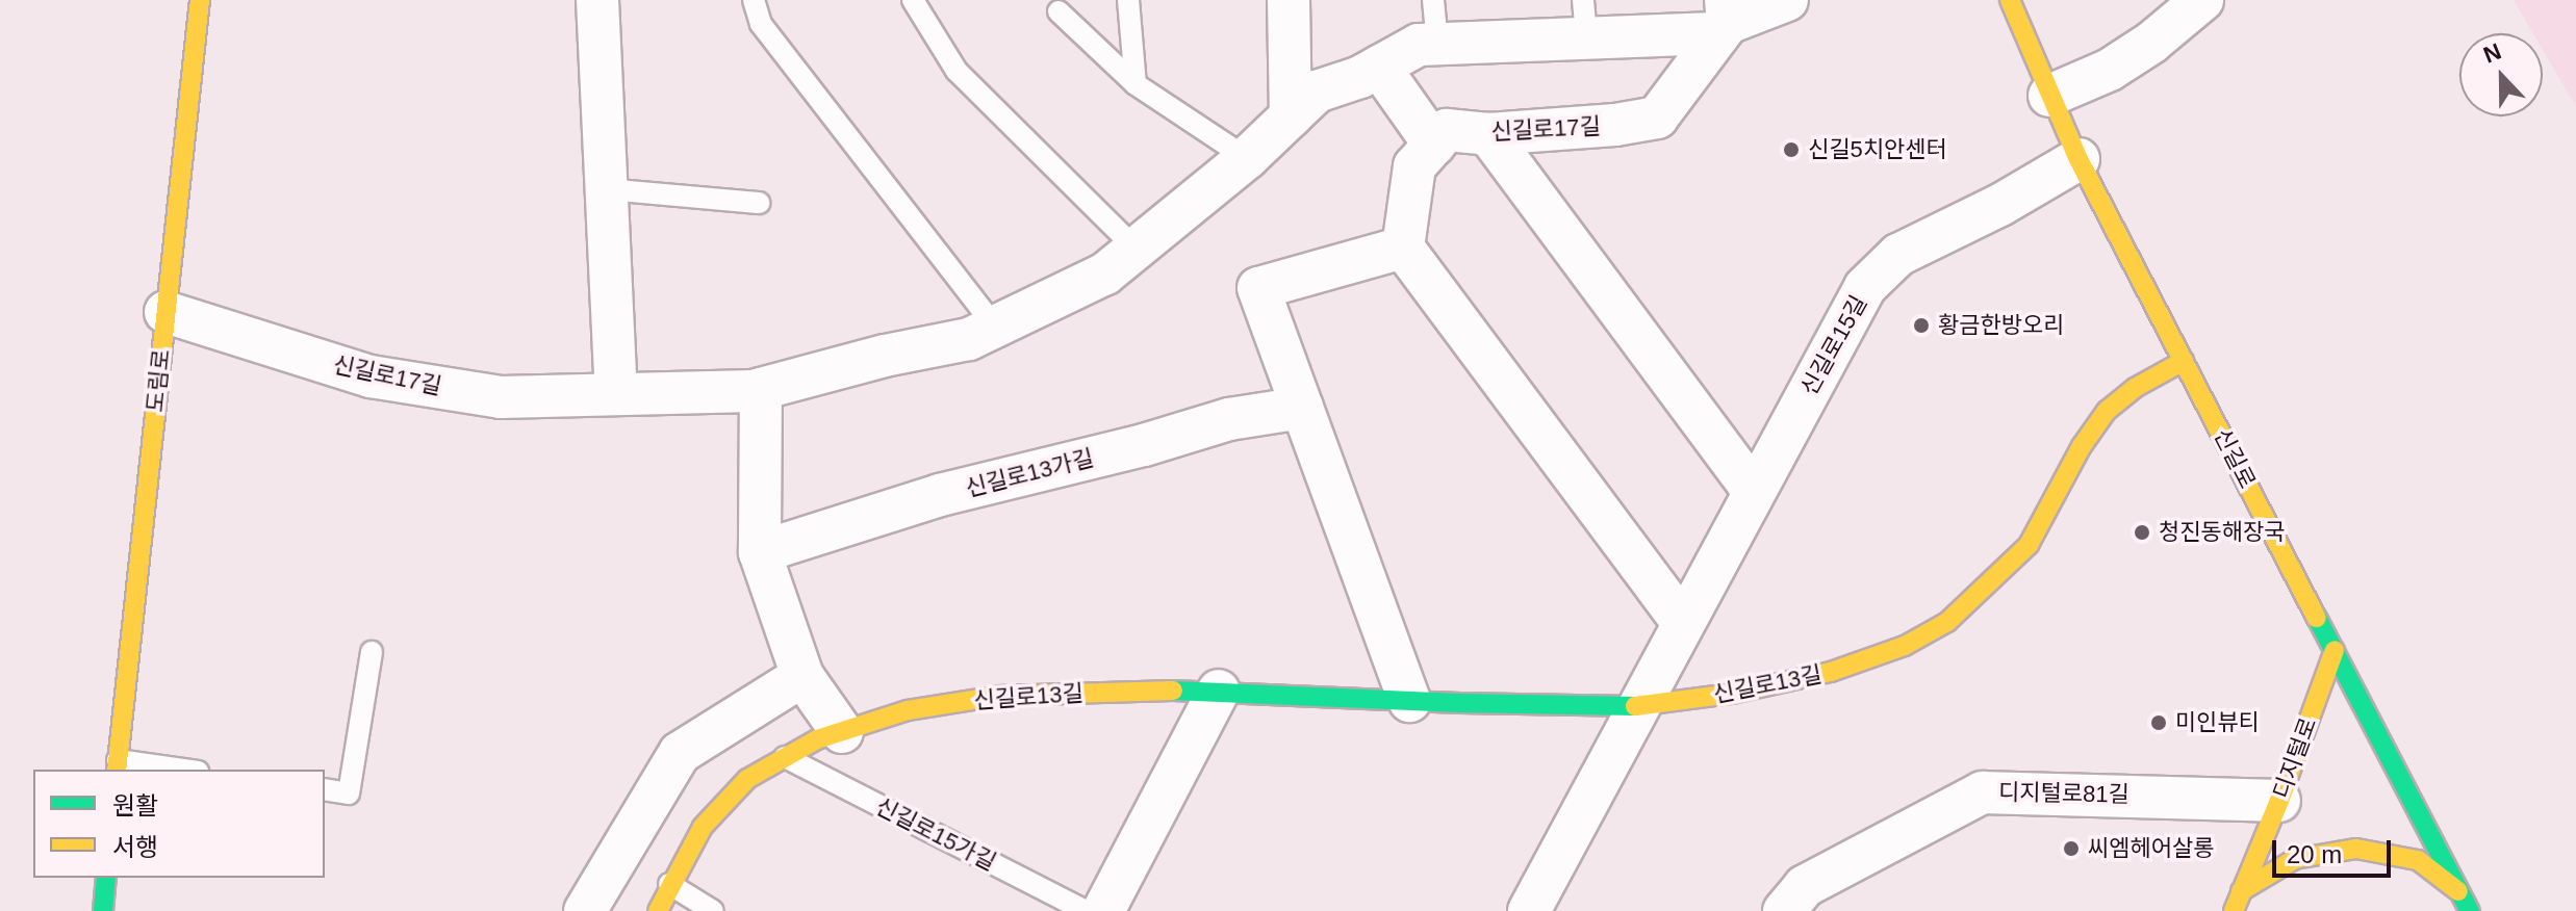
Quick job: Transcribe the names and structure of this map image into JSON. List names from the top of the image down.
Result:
{
  "streets": {
    "street": [
      "신길로17길",
      "신길로15길",
      "도림로",
      "신길로",
      "신길로13가길",
      "신길로13길",
      "디지털로",
      "디지털로81길"
    ],
    "lane": ["신길로15가길"]
  },
  "crossings": [
    ["신길로17길", "도림로"],
    ["신길로15길", "신길로"],
    ["신길로15길", "신길로13길"],
    ["신길로", "신길로13길"],
    ["신길로", "디지털로"],
    ["신길로13길", "신길로15가길"],
    ["디지털로", "디지털로81길"]
  ],
  "places": [
    "신길5치안센터",
    "황금한방오리",
    "청진동해장국",
    "미인뷰티",
    "씨엠헤어살롱"
  ],
  "legend": ["원활", "서행"],
  "scale_bar": "20 m",
  "north": "top"
}
